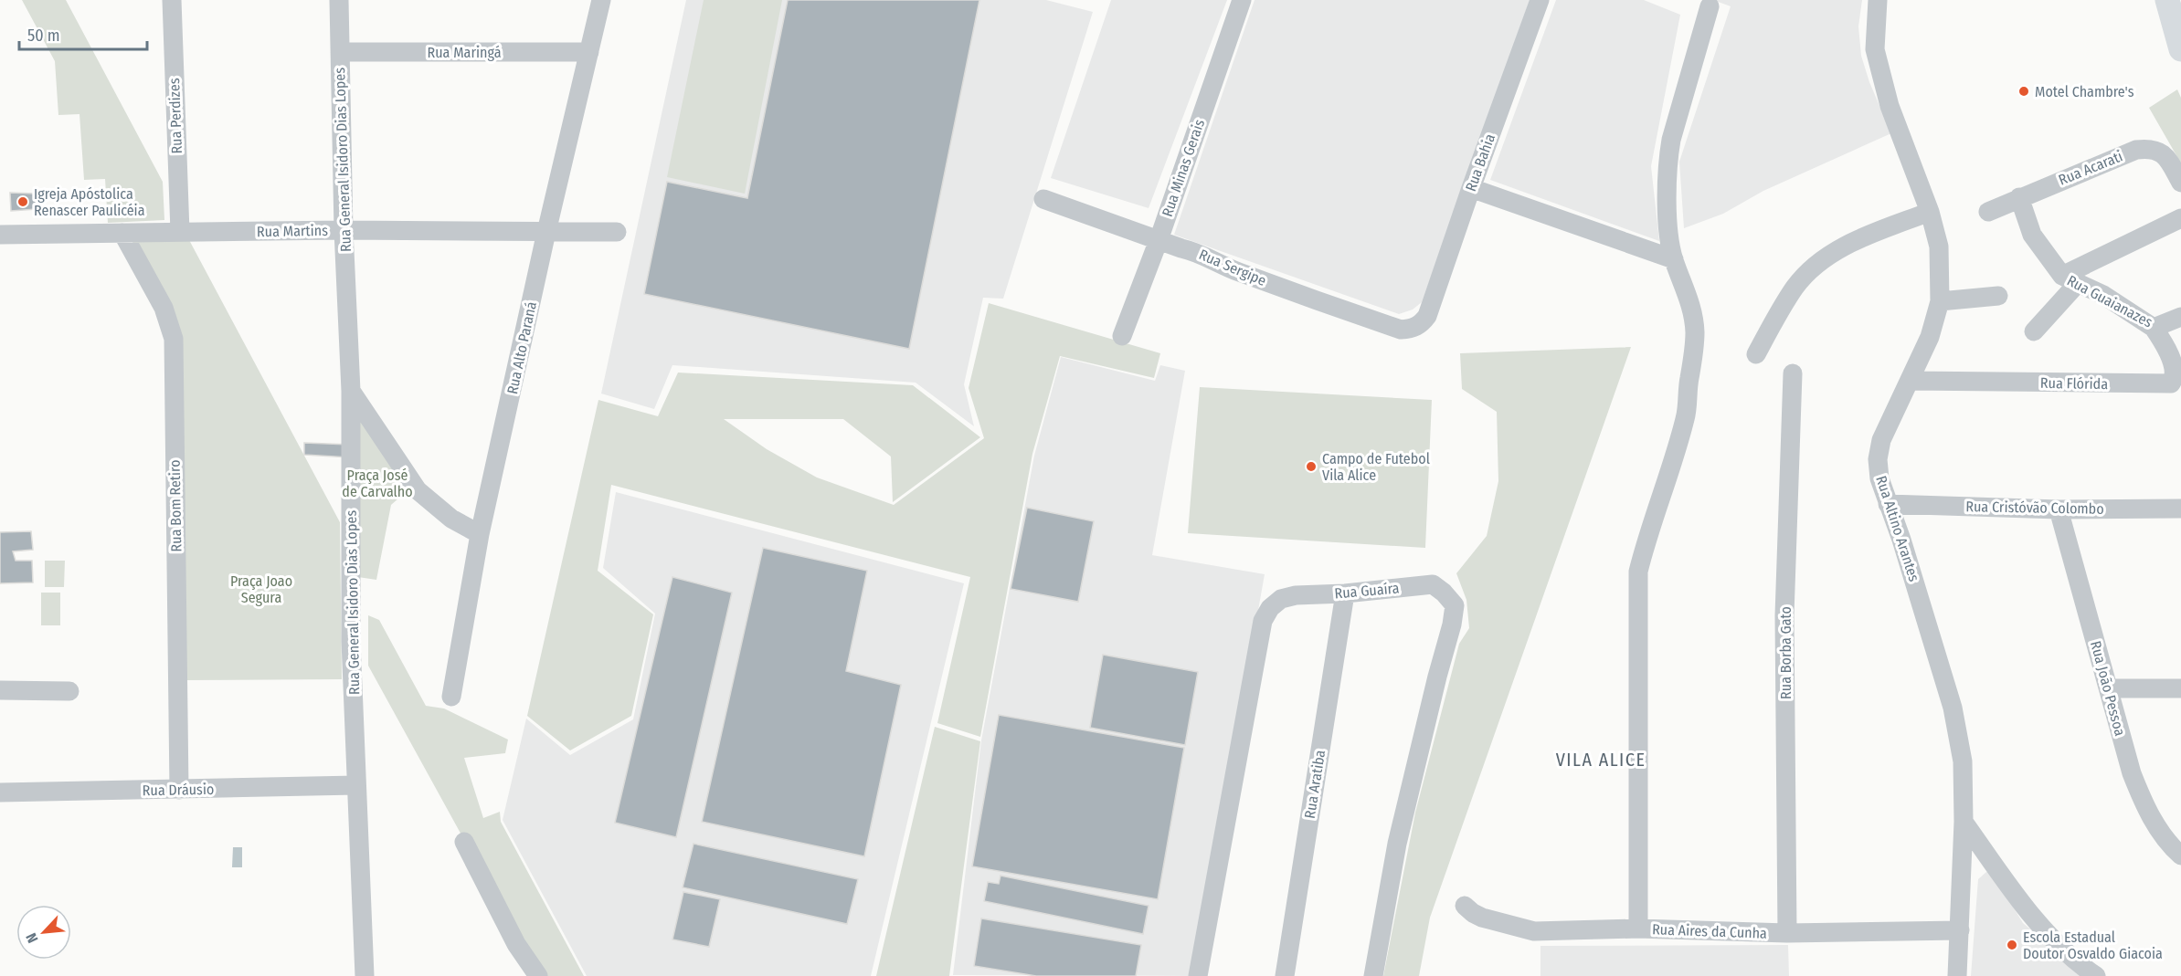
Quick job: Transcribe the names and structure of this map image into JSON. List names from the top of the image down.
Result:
{
  "streets": {
    "street": [
      "Rua Maringá",
      "Rua Perdizes",
      "Rua General Isidoro Dias Lopes",
      "Rua Bahia",
      "Rua Minas Gerais",
      "Rua Acarati",
      "Rua Martins",
      "Rua Sergipe",
      "Rua Guaianazes",
      "Rua Alto Paraná",
      "Rua Flórida",
      "Rua Bom Retiro",
      "Rua Cristóvão Colombo",
      "Rua Altino Arantes",
      "Rua Guaíra",
      "Rua Borba Gato",
      "Rua João Pessoa",
      "Rua Aratiba",
      "Rua Dráusio",
      "Rua Aires da Cunha"
    ]
  },
  "crossings": [
    ["Rua Maringá", "Rua General Isidoro Dias Lopes"],
    ["Rua Maringá", "Rua Alto Paraná"],
    ["Rua Perdizes", "Rua Martins"],
    ["Rua General Isidoro Dias Lopes", "Rua Martins"],
    ["Rua General Isidoro Dias Lopes", "Rua Dráusio"],
    ["Rua Bahia", "Rua Sergipe"],
    ["Rua Minas Gerais", "Rua Sergipe"],
    ["Rua Acarati", "Rua Guaianazes"],
    ["Rua Martins", "Rua Alto Paraná"],
    ["Rua Martins", "Rua Bom Retiro"],
    ["Rua Guaianazes", "Rua Flórida"],
    ["Rua Flórida", "Rua Altino Arantes"],
    ["Rua Bom Retiro", "Rua Dráusio"],
    ["Rua Cristóvão Colombo", "Rua Altino Arantes"],
    ["Rua Cristóvão Colombo", "Rua João Pessoa"],
    ["Rua Altino Arantes", "Rua Aires da Cunha"],
    ["Rua Guaíra", "Rua Aratiba"],
    ["Rua Borba Gato", "Rua Aires da Cunha"]
  ],
  "districts": ["VILA ALICE"],
  "parks": ["Praça José de Carvalho", "Praça Joao Segura"],
  "places": [
    "Motel Chambre's",
    "Igreja Apóstolica Renascer Paulicéia",
    "Campo de Futebol Vila Alice",
    "Escola Estadual Doutor Osvaldo Giacoia"
  ],
  "scale_bar": "50 m",
  "north": "bottom left"
}
